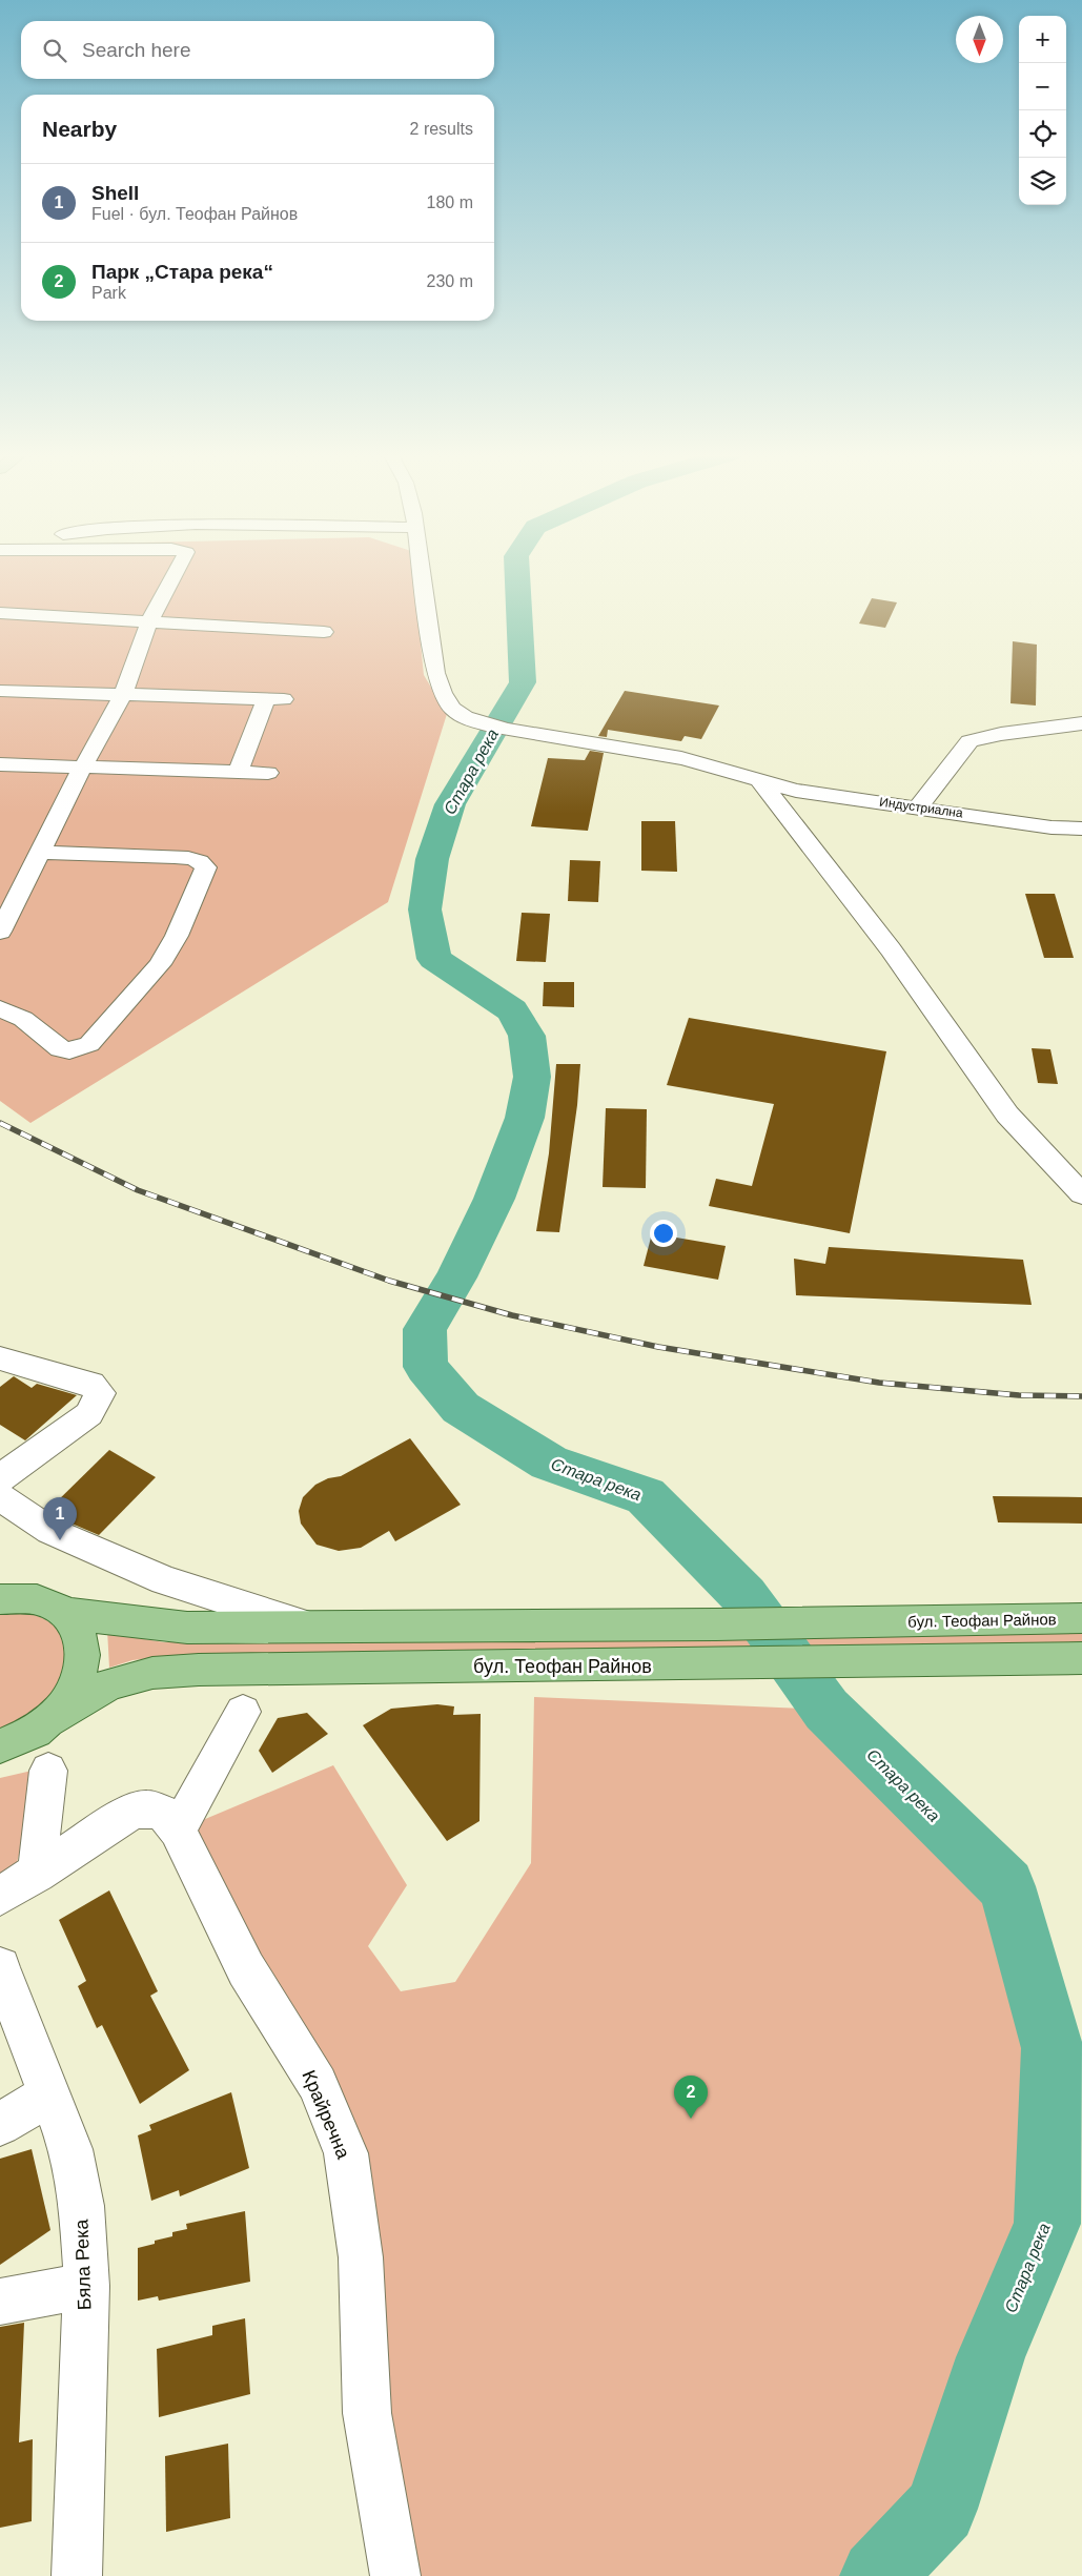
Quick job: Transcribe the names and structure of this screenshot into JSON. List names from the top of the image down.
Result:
{
  "streets": {
    "main road": ["бул. Теофан Райнов"],
    "street": ["Индустриална", "Крайречна", "Бяла Река"]
  },
  "water": ["Стара река"],
  "north": "bottom",
  "page": {
    "map_buttons": ["+", "−"],
    "search": "Search here",
    "heading": ["Nearby", "2 results"],
    "list": [
      {
        "mark": "1",
        "name": "Shell",
        "note": "Fuel · бул. Теофан Райнов",
        "value": "180 m"
      },
      {
        "mark": "2",
        "name": "Парк „Стара река“",
        "note": "Park",
        "value": "230 m"
      }
    ],
    "pins": ["1", "2"]
  }
}
